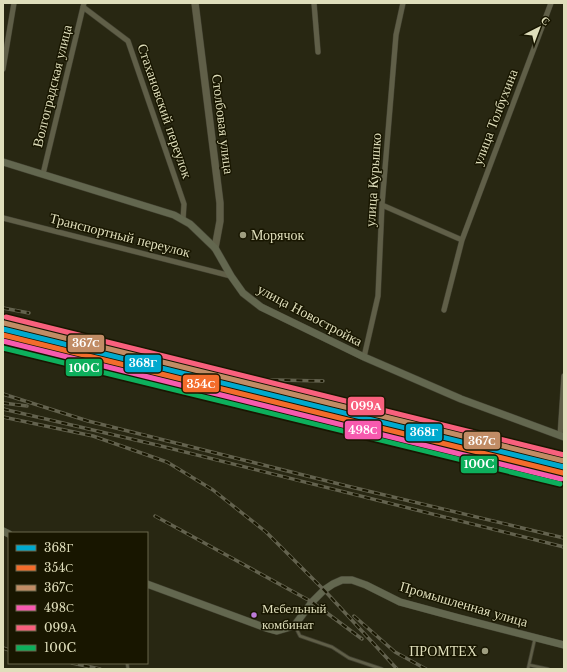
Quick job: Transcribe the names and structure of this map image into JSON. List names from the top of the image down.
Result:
{
  "streets": {
    "main road": ["улица Новостройка", "Промышленная улица"],
    "street": [
      "Волгоградская улица",
      "Стахановский переулок",
      "улица Толбухина",
      "Столбовая улица",
      "улица Курышко",
      "Транспортный переулок"
    ]
  },
  "crossings": [
    ["Волгоградская улица", "Стахановский переулок"],
    ["Волгоградская улица", "улица Новостройка"],
    ["Стахановский переулок", "улица Новостройка"],
    ["Столбовая улица", "улица Новостройка"],
    ["улица Курышко", "улица Новостройка"],
    ["Транспортный переулок", "улица Новостройка"]
  ],
  "places": ["Морячок", "Мебельный комбинат", "ПРОМТЕХ"],
  "lines": [
    "transit line 099А",
    "transit line 367С",
    "transit line 368Г",
    "transit line 354С",
    "transit line 498С",
    "transit line 100C"
  ],
  "legend": [
    "368Г",
    "354С",
    "367С",
    "498С",
    "099А",
    "100C"
  ],
  "north": "top right"
}
